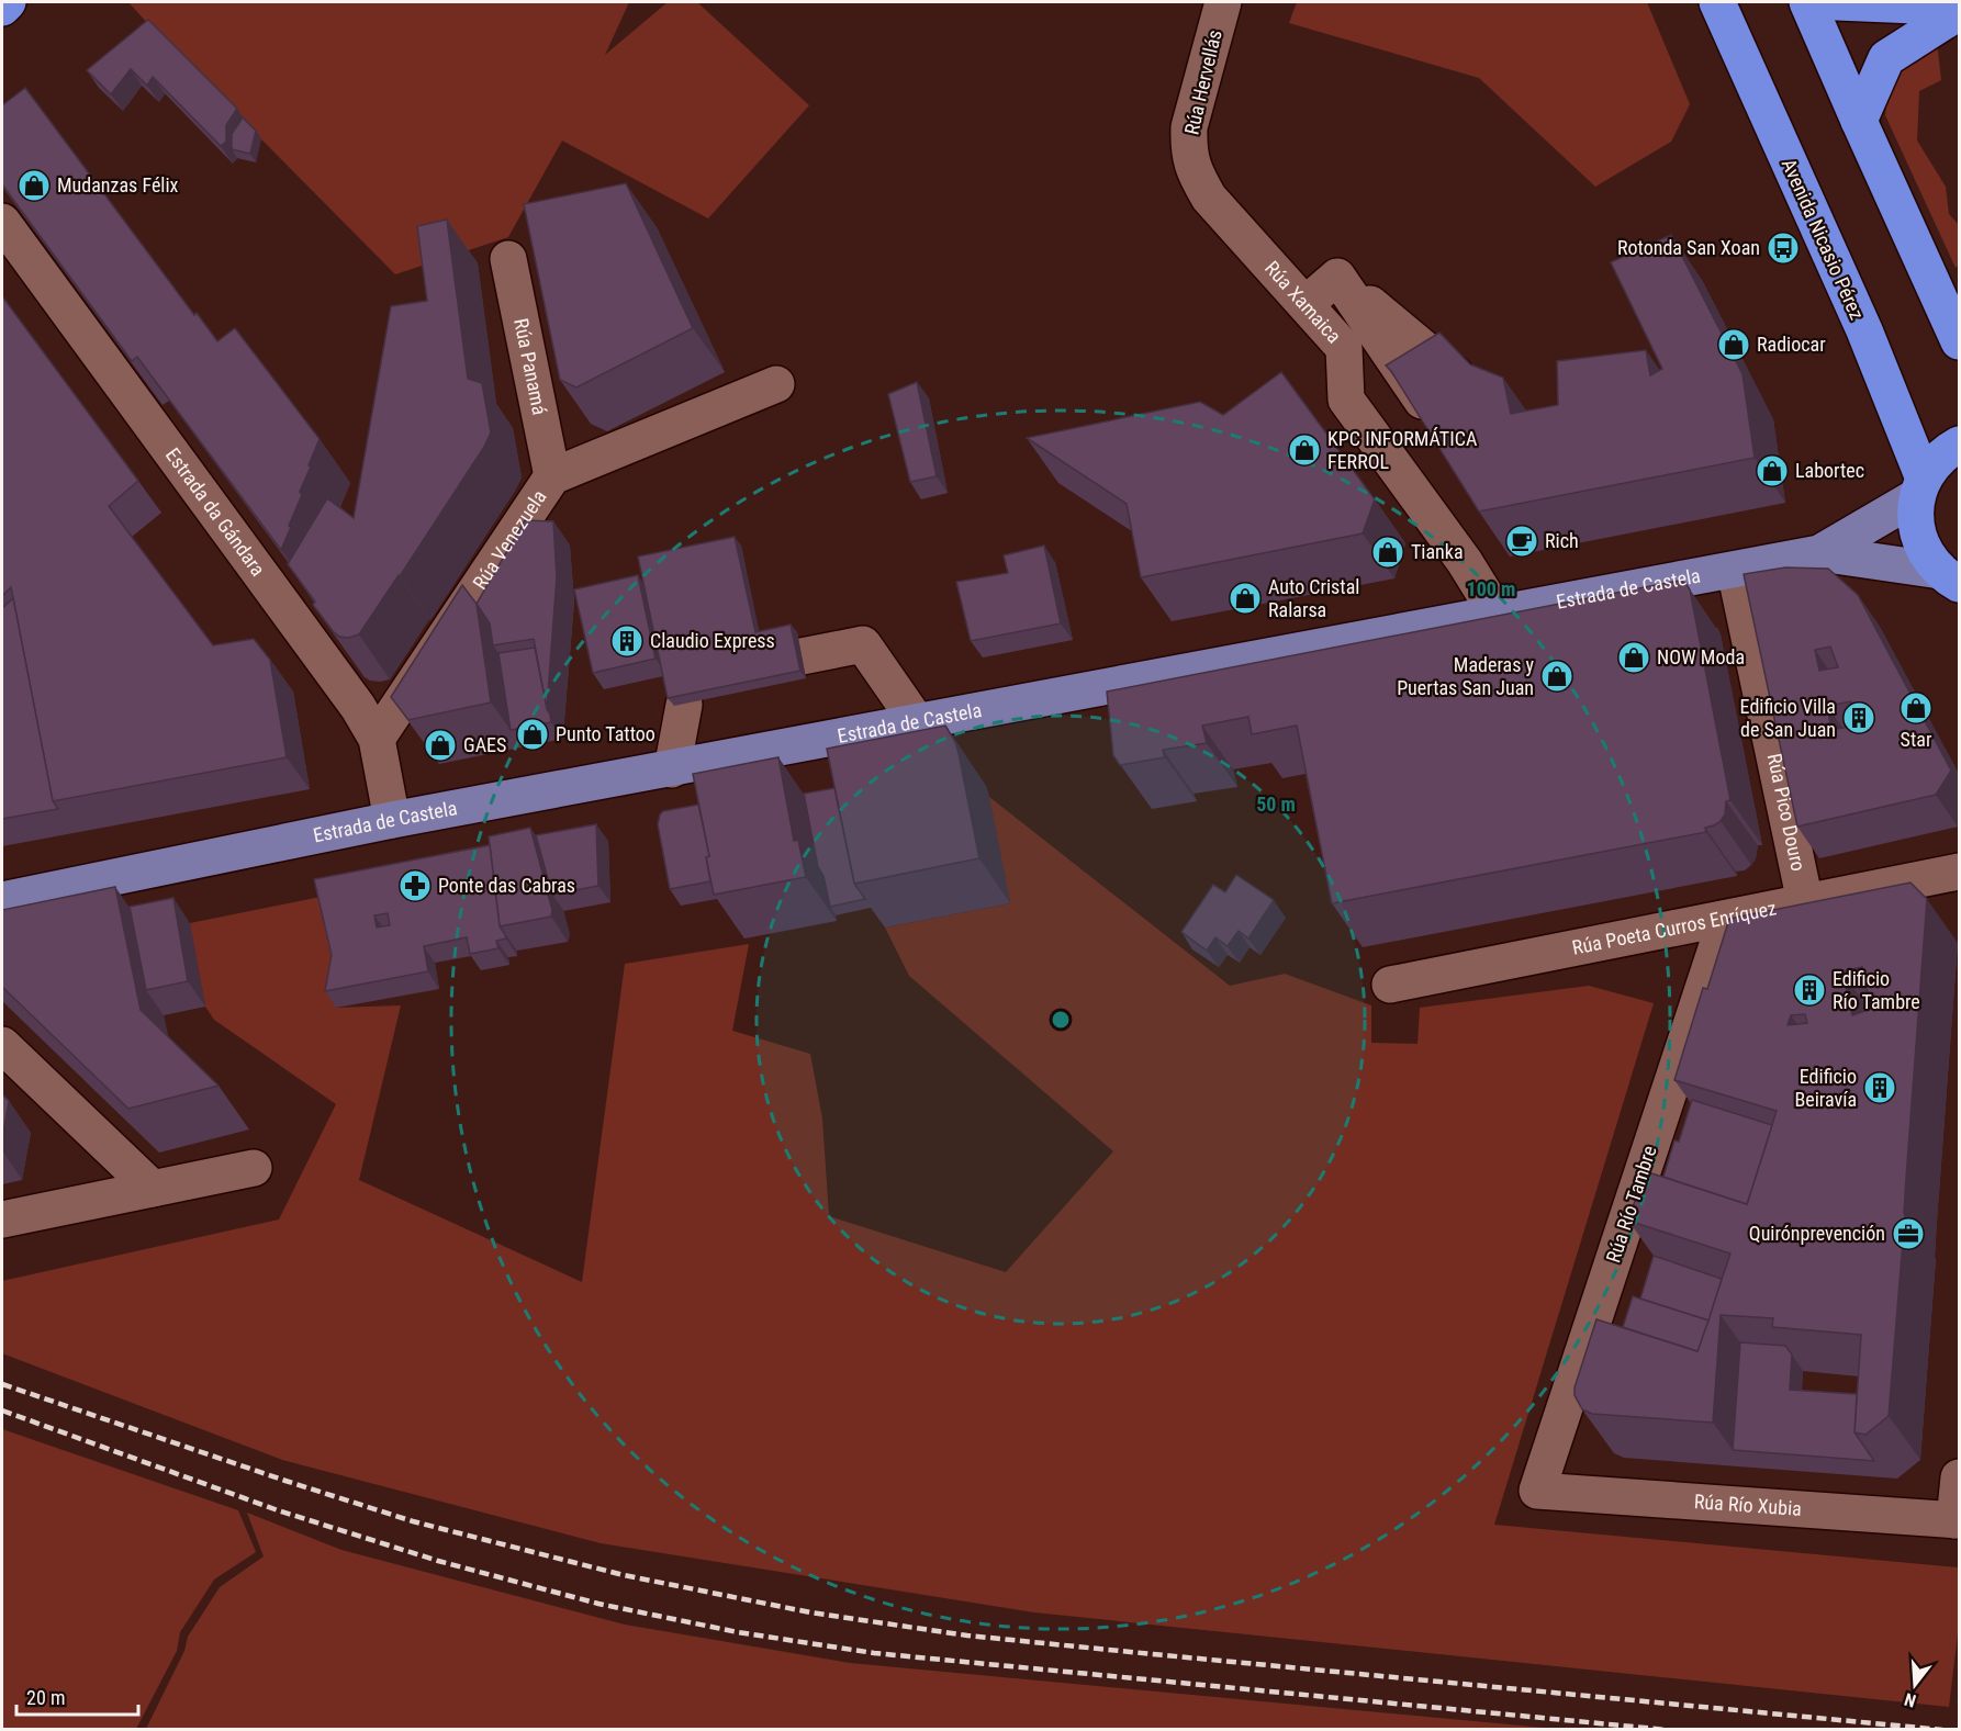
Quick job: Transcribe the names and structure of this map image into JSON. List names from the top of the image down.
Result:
{
  "streets": {
    "highway": ["Avenida Nicasio Pérez"],
    "main road": ["Estrada de Castela"],
    "street": [
      "Rúa Hervellás",
      "Rúa Xamaica",
      "Rúa Panamá",
      "Estrada da Gándara",
      "Rúa Venezuela",
      "Rúa Pico Douro",
      "Rúa Poeta Curros Enríquez",
      "Rúa Río Tambre",
      "Rúa Río Xubia"
    ]
  },
  "crossings": [
    ["Rúa Hervellás", "Rúa Xamaica"],
    ["Rúa Xamaica", "Estrada de Castela"],
    ["Rúa Panamá", "Rúa Venezuela"],
    ["Estrada da Gándara", "Rúa Venezuela"],
    ["Estrada da Gándara", "Estrada de Castela"],
    ["Estrada de Castela", "Rúa Pico Douro"],
    ["Rúa Pico Douro", "Rúa Poeta Curros Enríquez"],
    ["Rúa Poeta Curros Enríquez", "Rúa Río Tambre"],
    ["Rúa Río Tambre", "Rúa Río Xubia"]
  ],
  "places": {
    "shop": [
      "Mudanzas Félix",
      "Radiocar",
      "KPC INFORMÁTICA FERROL",
      "Labortec",
      "Tianka",
      "Auto Cristal Ralarsa",
      "NOW Moda",
      "Maderas y Puertas San Juan",
      "Star",
      "Punto Tattoo",
      "GAES"
    ],
    "bus stop": ["Rotonda San Xoan"],
    "cafe": ["Rich"],
    "building": [
      "Claudio Express",
      "Edificio Villa de San Juan",
      "Edificio Río Tambre",
      "Edificio Beiravía"
    ],
    "pharmacy": ["Ponte das Cabras"],
    "office": ["Quirónprevención"]
  },
  "scale_bar": "20 m",
  "north": "bottom",
  "rings": ["100 m", "50 m"]
}
